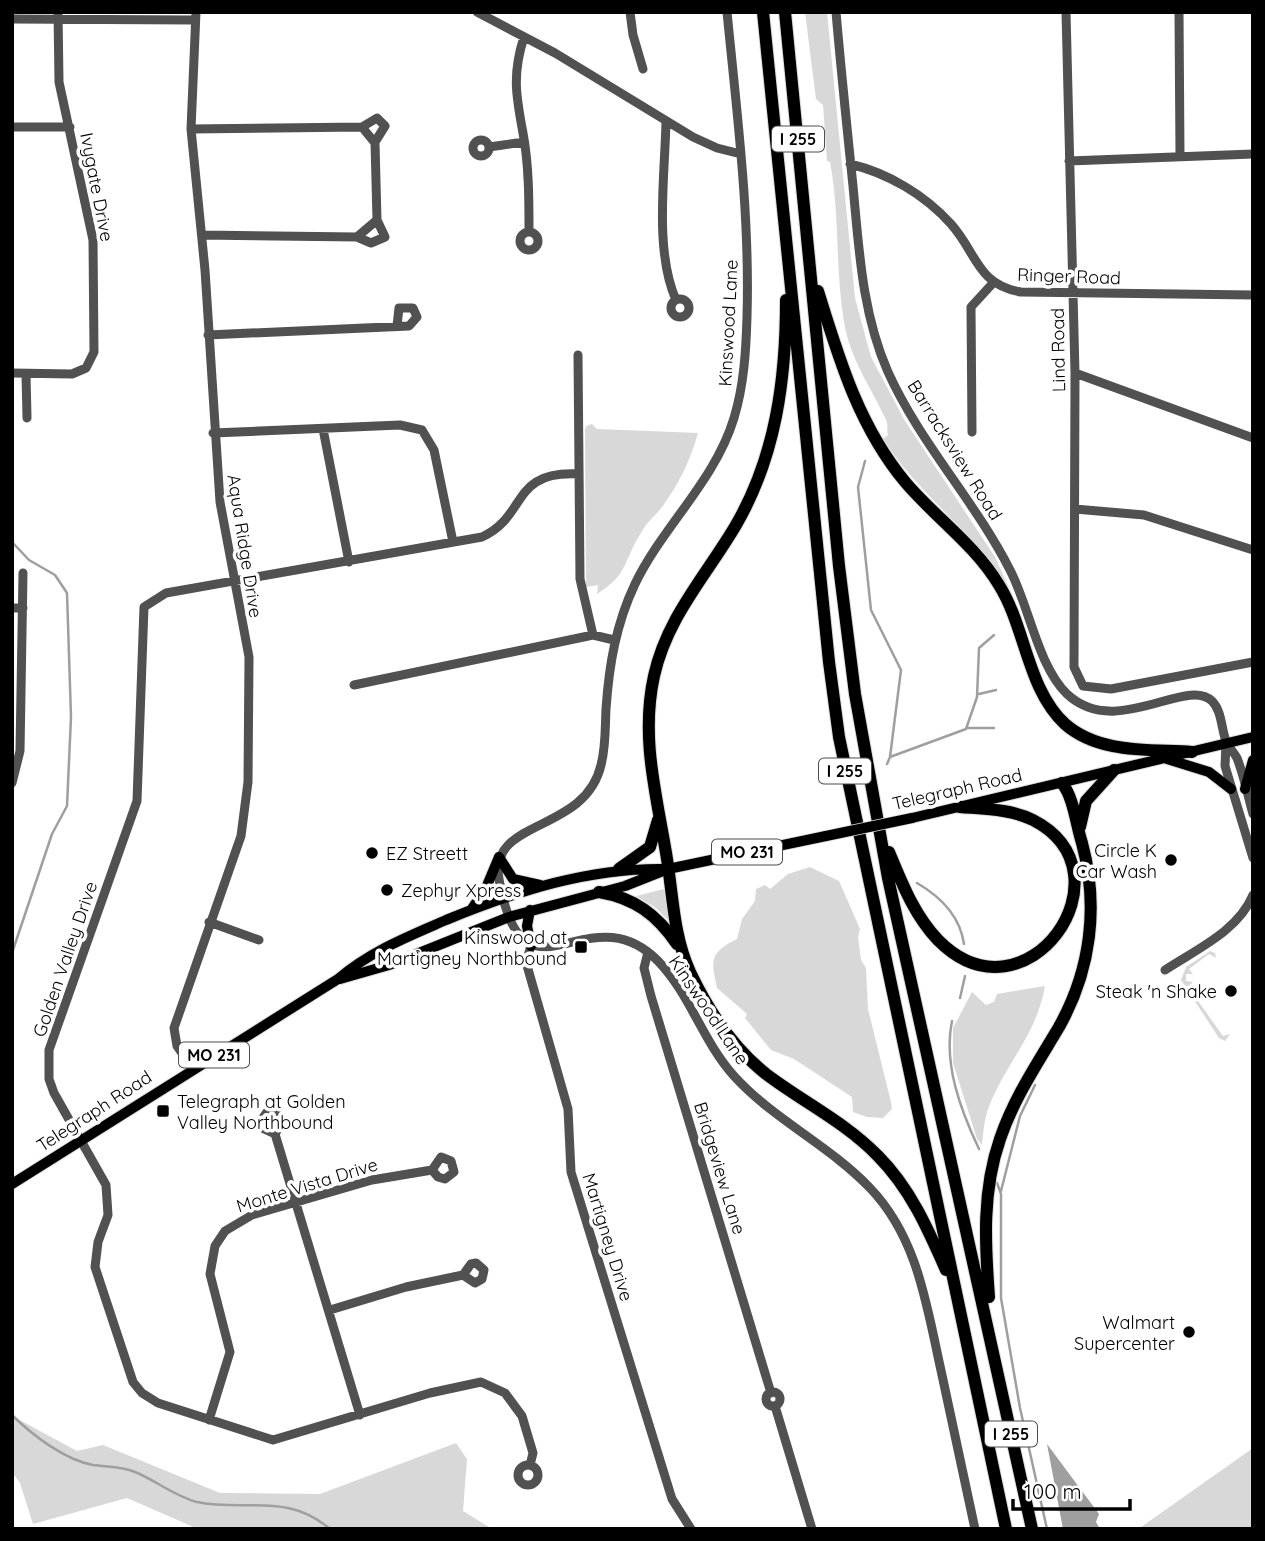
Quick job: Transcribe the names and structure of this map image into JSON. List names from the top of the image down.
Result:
{
  "streets": {
    "highway": ["I 255"],
    "main road": ["Telegraph Road", "MO 231"],
    "street": [
      "Ivygate Drive",
      "Ringer Road",
      "Kinswood Lane",
      "Lind Road",
      "Barracksview Road",
      "Aqua Ridge Drive",
      "Golden Valley Drive",
      "Bridgeview Lane",
      "Monte Vista Drive",
      "Martigney Drive"
    ]
  },
  "crossings": [
    ["Ringer Road", "Lind Road"],
    ["Ringer Road", "Barracksview Road"],
    ["Kinswood Lane", "Bridgeview Lane"],
    ["Kinswood Lane", "Martigney Drive"],
    ["Barracksview Road", "Telegraph Road"],
    ["Aqua Ridge Drive", "Telegraph Road"],
    ["Aqua Ridge Drive", "Golden Valley Drive"],
    ["Telegraph Road", "Golden Valley Drive"],
    ["Golden Valley Drive", "Monte Vista Drive"]
  ],
  "places": {
    "other": [
      "EZ Streett",
      "Circle K Car Wash",
      "Zephyr Xpress",
      "Steak 'n Shake",
      "Walmart Supercenter"
    ],
    "transit": ["Kinswood at Martigney Northbound", "Telegraph at Golden Valley Northbound"]
  },
  "scale_bar": "100 m"
}
